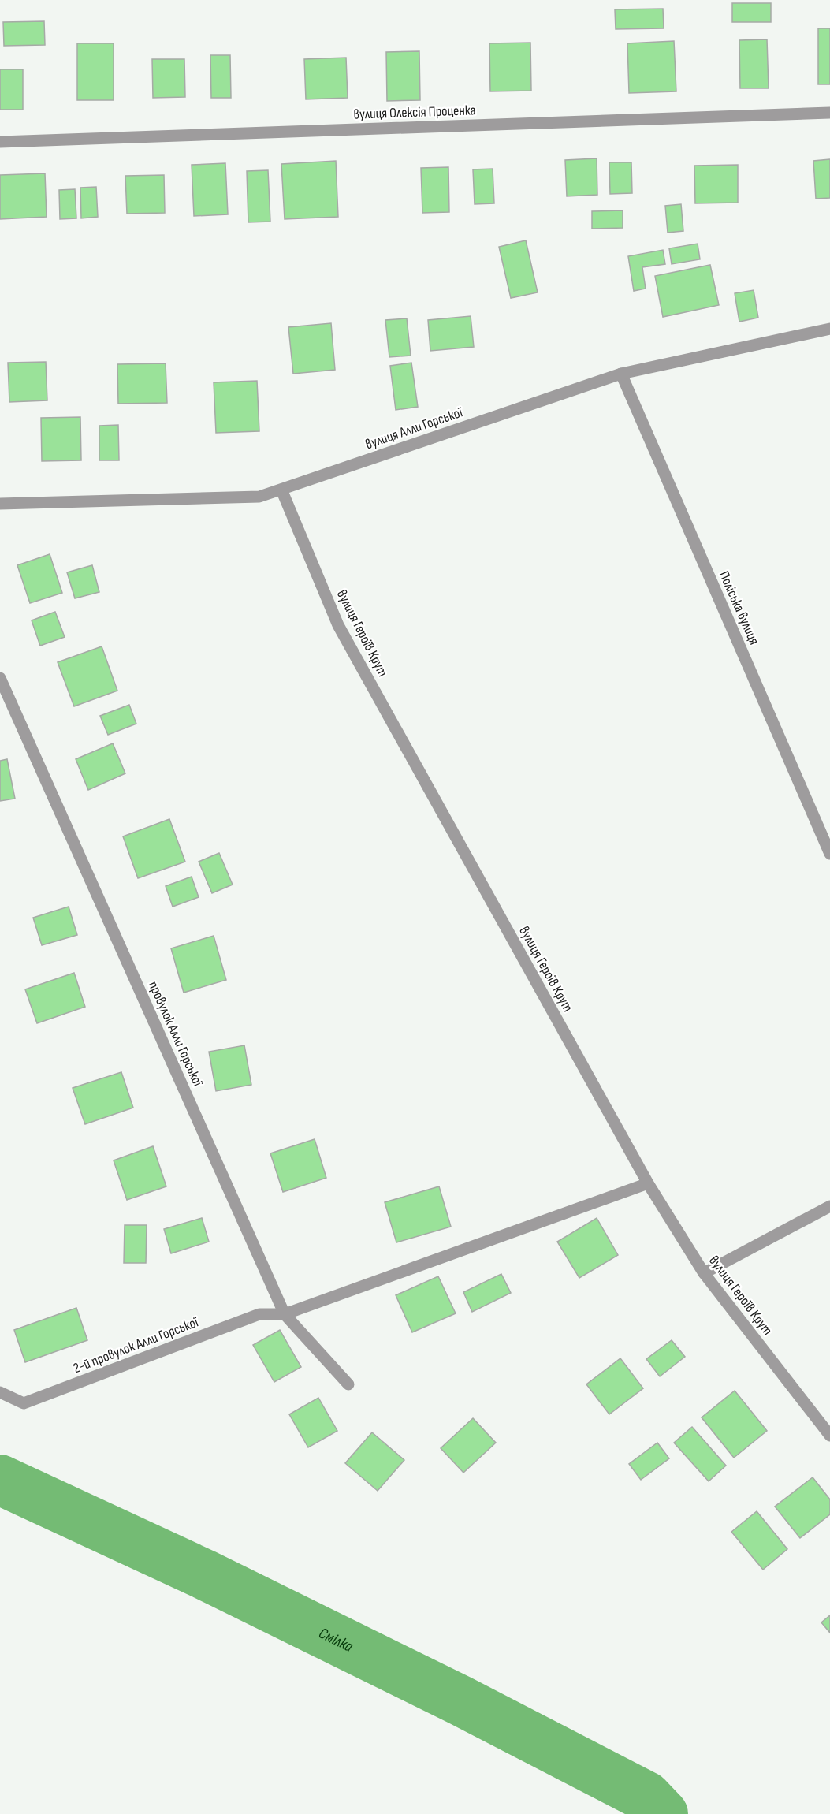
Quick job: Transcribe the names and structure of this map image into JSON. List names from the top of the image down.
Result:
{
  "streets": {
    "street": [
      "вулиця Олексія Проценка",
      "вулиця Алли Горської",
      "Поліська вулиця",
      "вулиця Героїв Крут",
      "провулок Алли Горської",
      "2-й провулок Алли Горської"
    ]
  },
  "crossings": [
    ["вулиця Алли Горської", "Поліська вулиця"],
    ["вулиця Алли Горської", "вулиця Героїв Крут"],
    ["вулиця Героїв Крут", "2-й провулок Алли Горської"],
    ["провулок Алли Горської", "2-й провулок Алли Горської"]
  ],
  "water": ["Смілка"]
}
